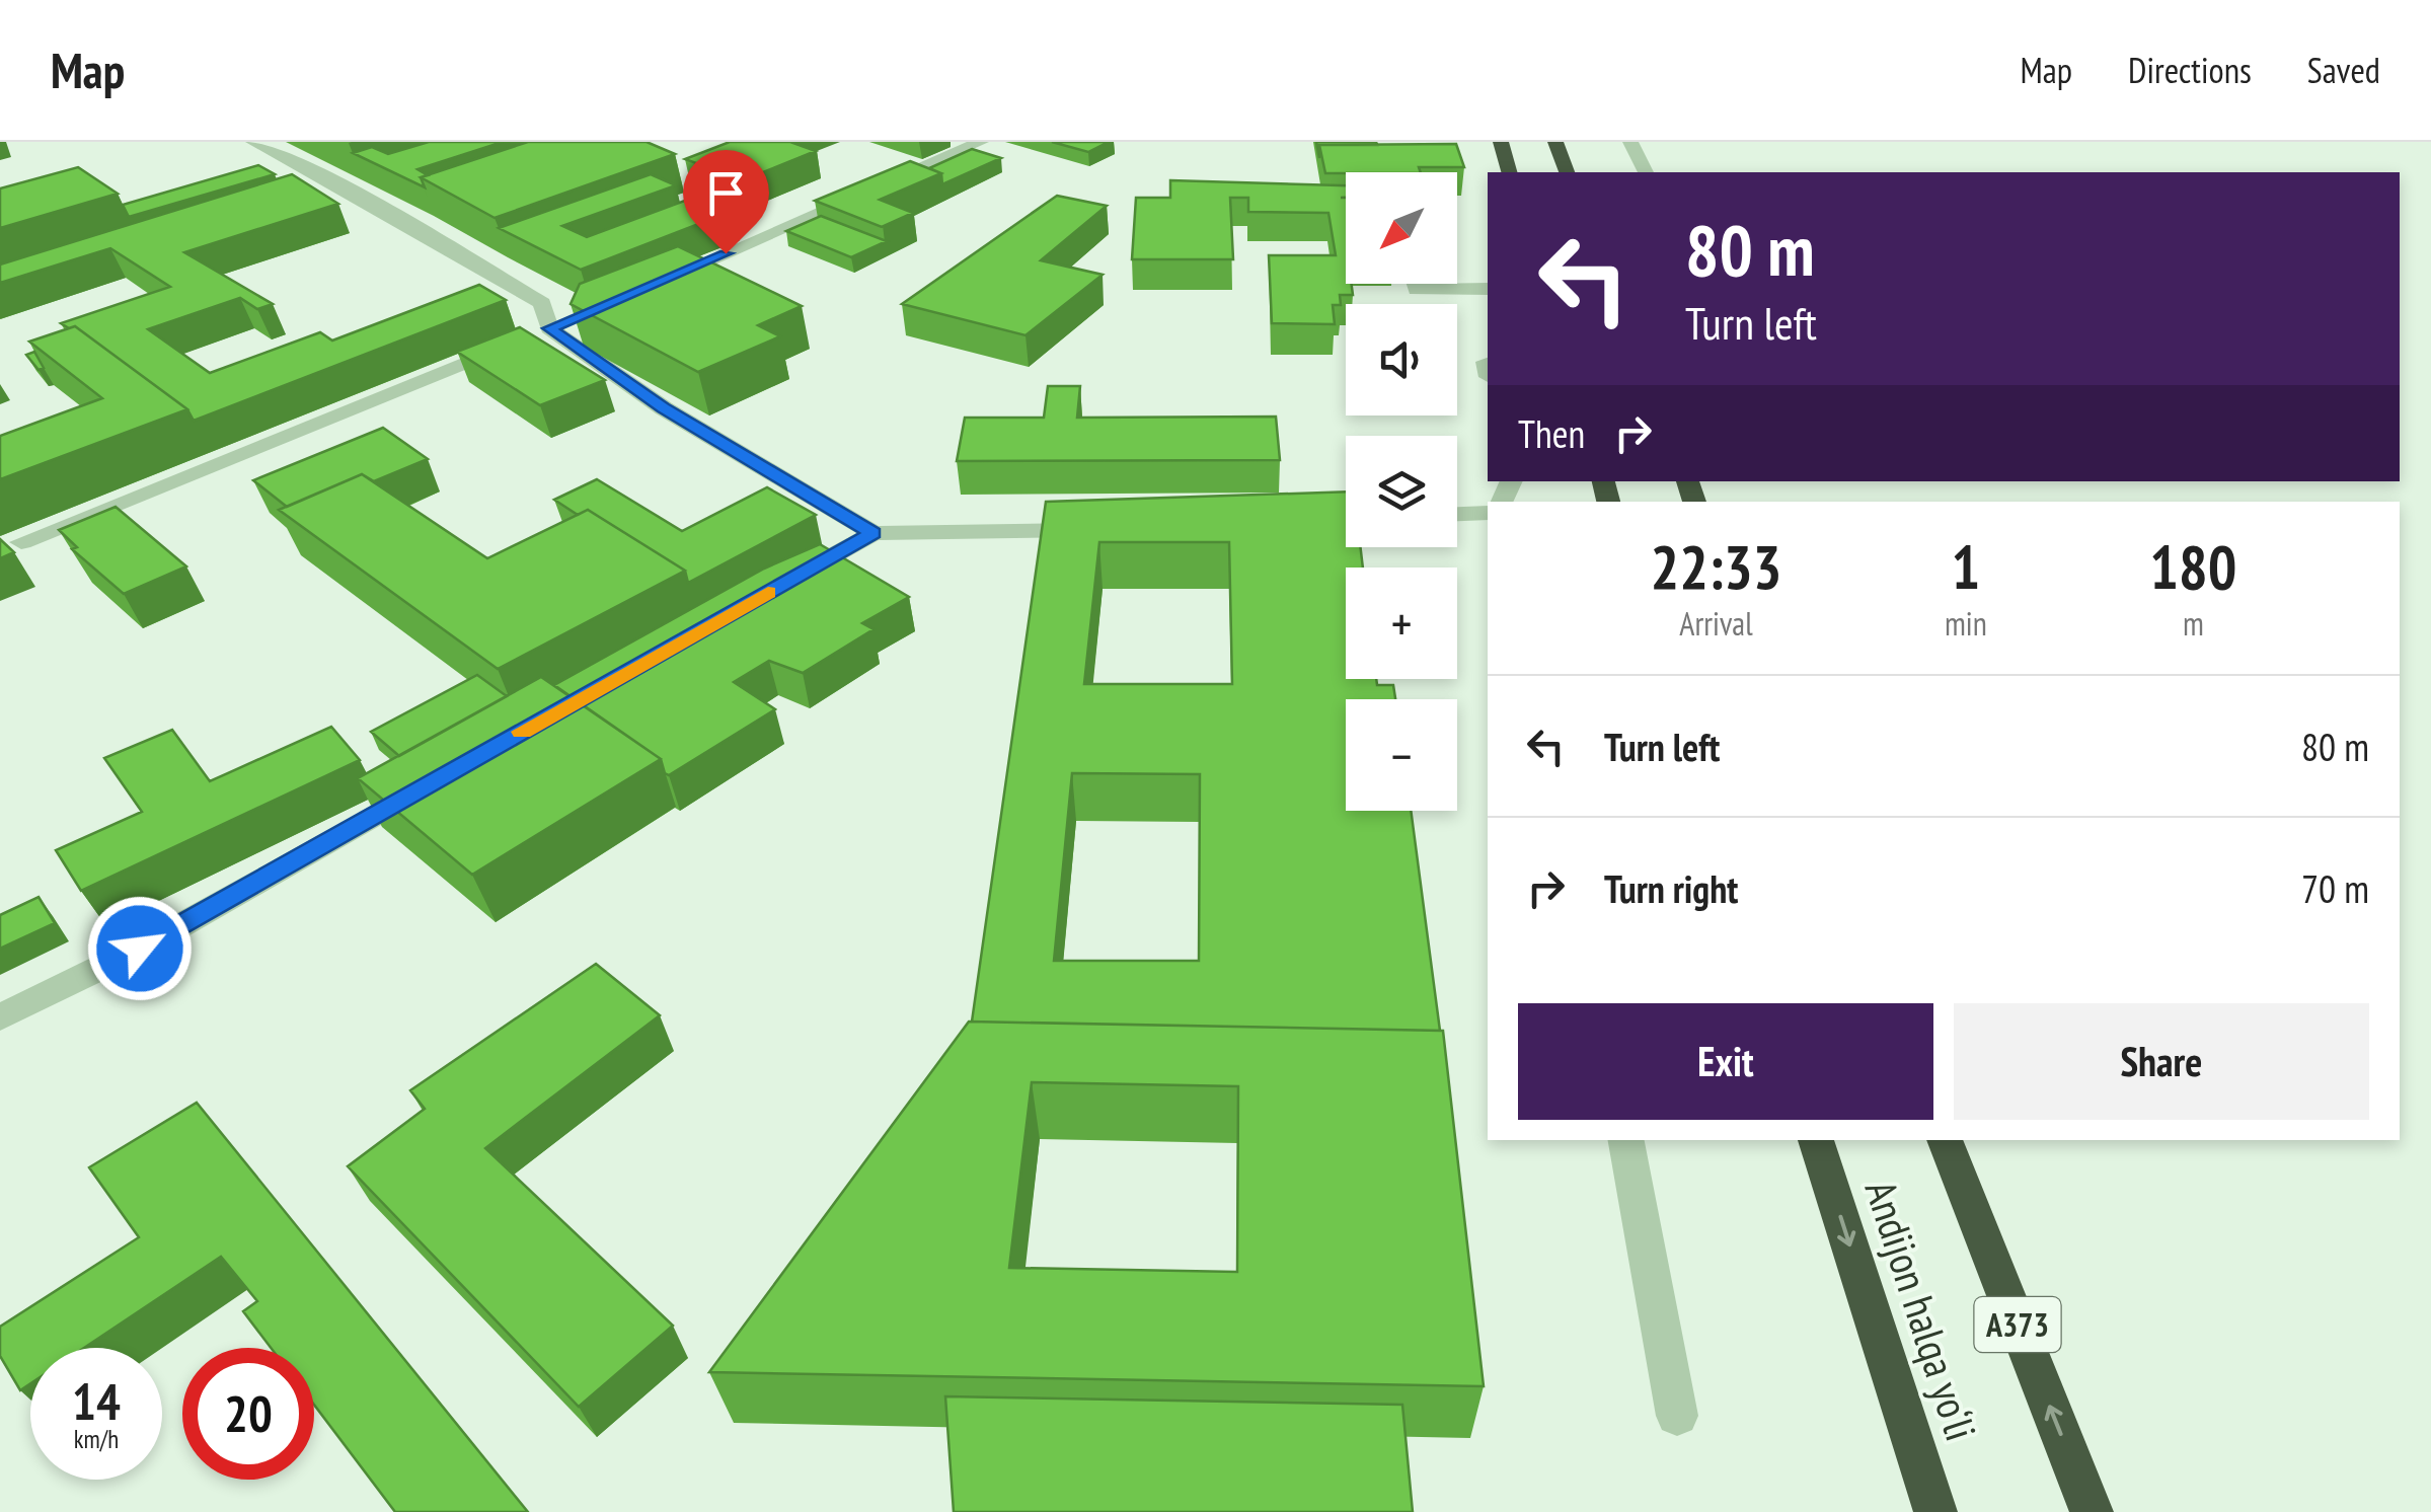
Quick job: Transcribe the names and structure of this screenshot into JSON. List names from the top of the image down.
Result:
{
  "streets": {
    "highway": ["Andijon halqa yo‘li", "A373"]
  },
  "north": "bottom left",
  "page": {
    "header": "Map",
    "nav": ["Map", "Directions", "Saved"],
    "map_buttons": ["+", "−"],
    "turn": ["80 m", "Turn left"],
    "then": "Then",
    "eta": [
      "22:33",
      "Arrival",
      "1",
      "min",
      "180",
      "m"
    ],
    "list": [
      {
        "name": "Turn left",
        "value": "80 m"
      },
      {
        "name": "Turn right",
        "value": "70 m"
      }
    ],
    "buttons": ["Exit", "Share"],
    "speed": "14 km/h",
    "limit": "20"
  }
}
